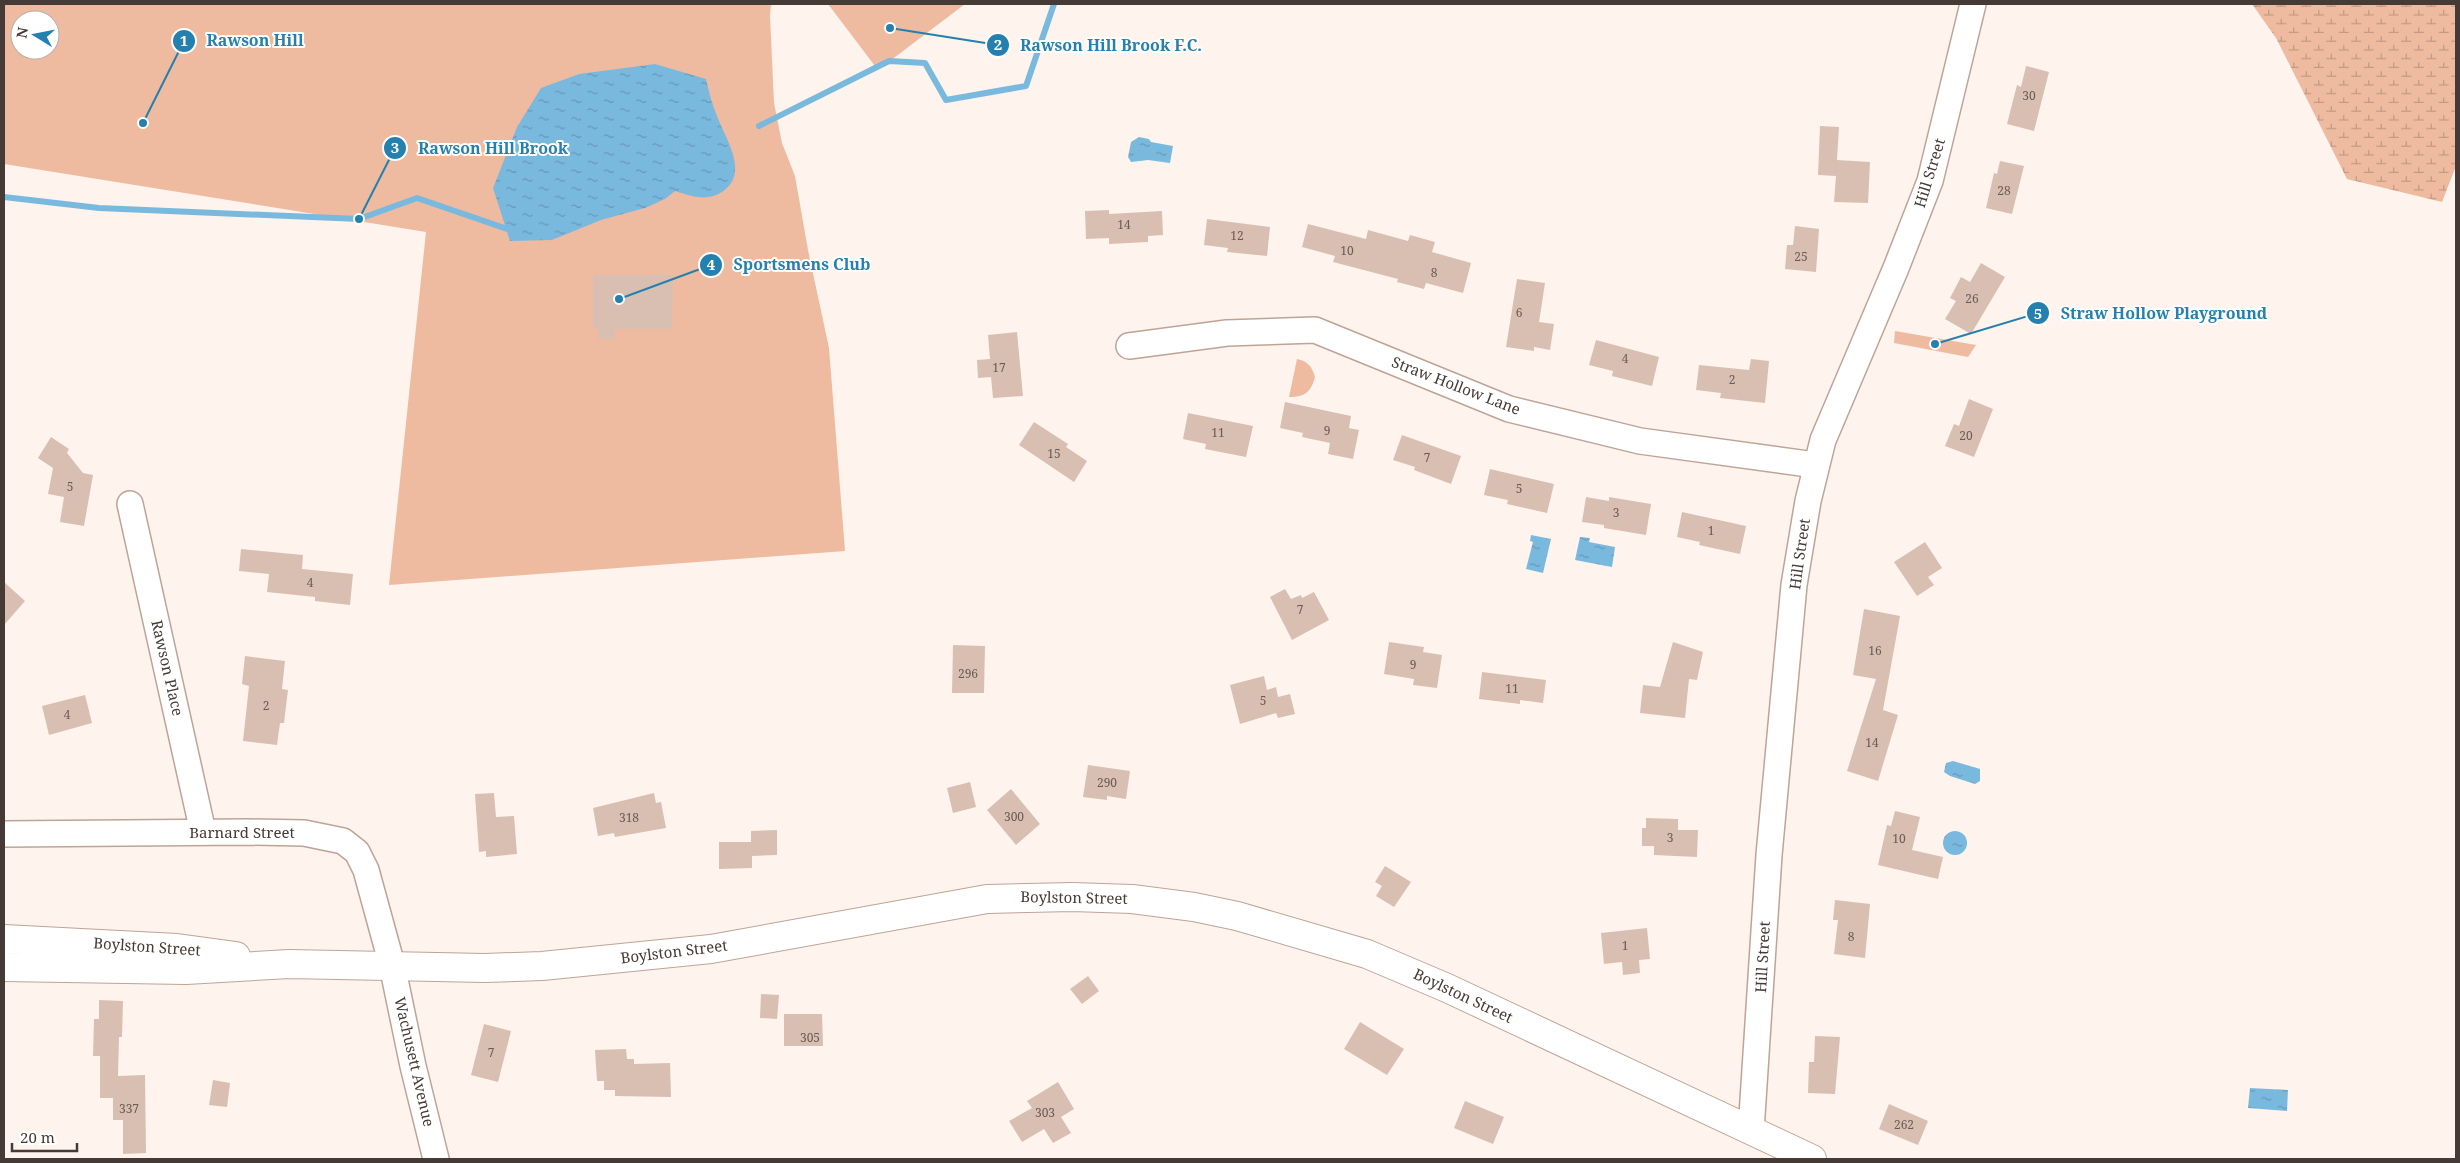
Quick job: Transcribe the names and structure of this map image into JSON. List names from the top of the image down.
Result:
{
  "streets": {
    "main road": ["Boylston Street"],
    "street": [
      "Hill Street",
      "Straw Hollow Lane",
      "Rawson Place",
      "Barnard Street",
      "Wachusett Avenue"
    ]
  },
  "crossings": [
    ["Hill Street", "Straw Hollow Lane"],
    ["Hill Street", "Boylston Street"],
    ["Rawson Place", "Barnard Street"],
    ["Barnard Street", "Boylston Street"],
    ["Barnard Street", "Wachusett Avenue"],
    ["Boylston Street", "Wachusett Avenue"]
  ],
  "places": [
    "Rawson Hill Brook F.C.",
    "Rawson Hill",
    "Rawson Hill Brook",
    "Sportsmens Club",
    "Straw Hollow Playground"
  ],
  "house_numbers": [
    "30",
    "28",
    "14",
    "12",
    "10",
    "25",
    "8",
    "26",
    "6",
    "4",
    "17",
    "2",
    "9",
    "11",
    "20",
    "15",
    "7",
    "5",
    "5",
    "3",
    "1",
    "4",
    "7",
    "16",
    "9",
    "296",
    "11",
    "5",
    "2",
    "4",
    "14",
    "290",
    "300",
    "318",
    "3",
    "10",
    "8",
    "1",
    "305",
    "7",
    "337",
    "303",
    "262"
  ],
  "scale_bar": "20 m",
  "north": "left"
}
